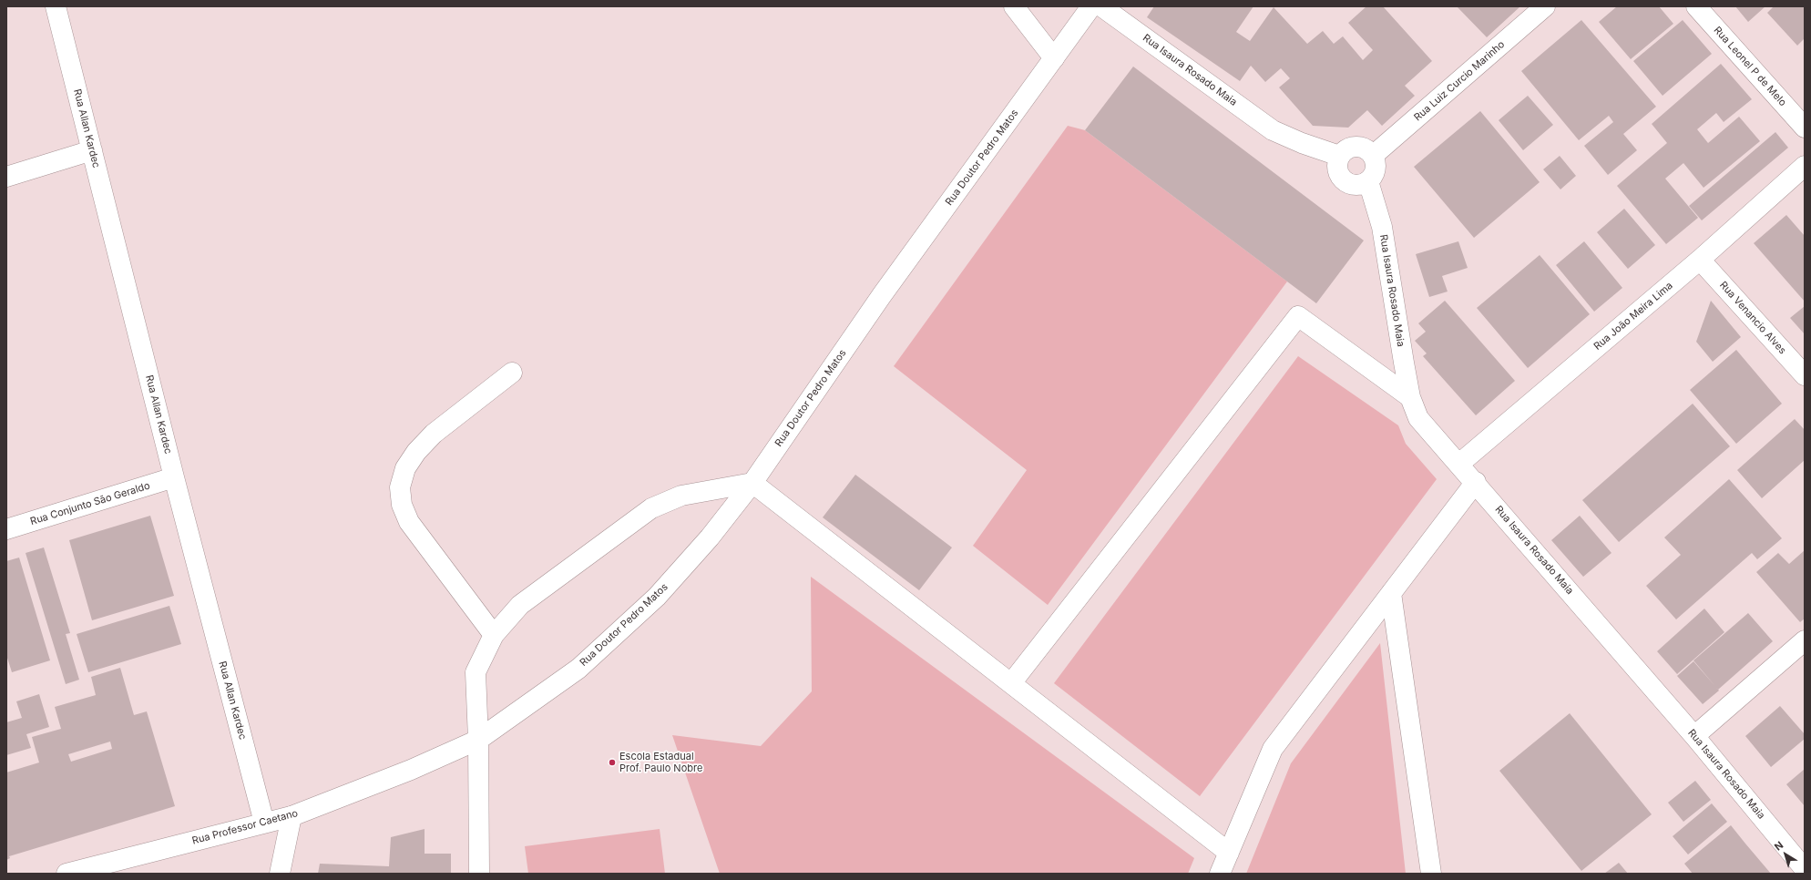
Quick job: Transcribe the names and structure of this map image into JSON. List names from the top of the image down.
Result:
{
  "streets": {
    "street": [
      "Rua Leonel P de Melo",
      "Rua Isaura Rosado Maia",
      "Rua Luiz Curcio Marinho",
      "Rua Allan Kardec",
      "Rua Doutor Pedro Matos",
      "Rua João Meira Lima",
      "Rua Venancio Alves",
      "Rua Conjunto São Geraldo",
      "Rua Professor Caetano"
    ]
  },
  "crossings": [
    ["Rua Isaura Rosado Maia", "Rua Luiz Curcio Marinho"],
    ["Rua Isaura Rosado Maia", "Rua João Meira Lima"],
    ["Rua Allan Kardec", "Rua Conjunto São Geraldo"],
    ["Rua Allan Kardec", "Rua Professor Caetano"],
    ["Rua Doutor Pedro Matos", "Rua Professor Caetano"],
    ["Rua João Meira Lima", "Rua Venancio Alves"]
  ],
  "places": ["Escola Estadual Prof. Paulo Nobre"],
  "north": "top left"
}
